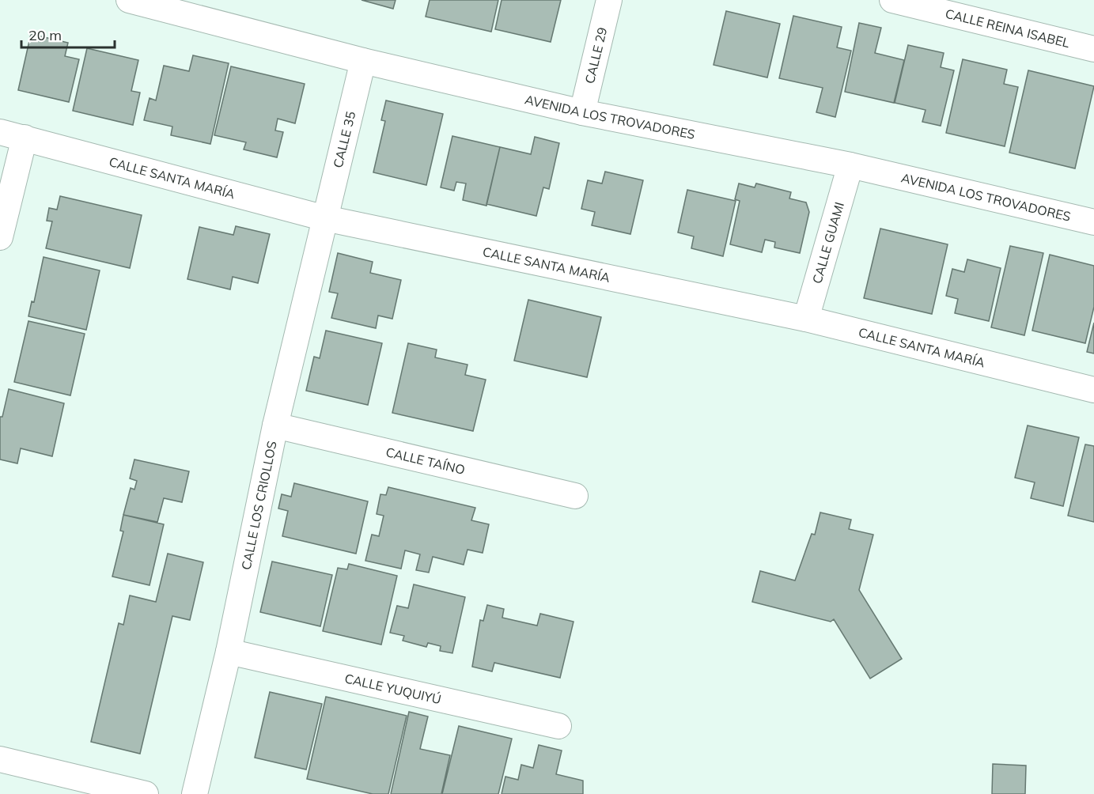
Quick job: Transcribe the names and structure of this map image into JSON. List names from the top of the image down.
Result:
{
  "streets": {
    "street": [
      "CALLE REINA ISABEL",
      "CALLE 29",
      "AVENIDA LOS TROVADORES",
      "CALLE 35",
      "CALLE SANTA MARÍA",
      "CALLE GUAMI",
      "CALLE TAÍNO",
      "CALLE LOS CRIOLLOS",
      "CALLE YUQUIYÚ"
    ]
  },
  "crossings": [
    ["CALLE 29", "AVENIDA LOS TROVADORES"],
    ["AVENIDA LOS TROVADORES", "CALLE 35"],
    ["AVENIDA LOS TROVADORES", "CALLE GUAMI"],
    ["CALLE 35", "CALLE SANTA MARÍA"],
    ["CALLE 35", "CALLE LOS CRIOLLOS"],
    ["CALLE SANTA MARÍA", "CALLE GUAMI"],
    ["CALLE SANTA MARÍA", "CALLE LOS CRIOLLOS"],
    ["CALLE TAÍNO", "CALLE LOS CRIOLLOS"],
    ["CALLE LOS CRIOLLOS", "CALLE YUQUIYÚ"]
  ],
  "scale_bar": "20 m"
}
